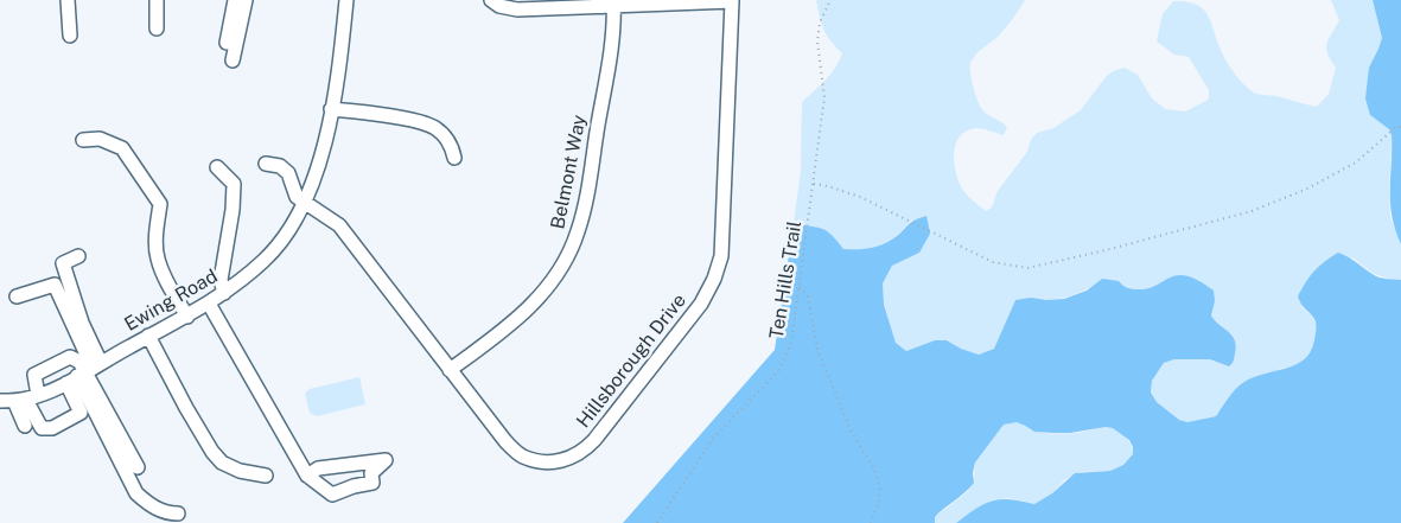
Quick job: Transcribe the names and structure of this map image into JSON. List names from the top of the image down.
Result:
{
  "streets": {
    "street": ["Belmont Way", "Ewing Road", "Hillsborough Drive"],
    "path": ["Ten Hills Trail"]
  },
  "crossings": [
    ["Belmont Way", "Hillsborough Drive"],
    ["Ewing Road", "Hillsborough Drive"]
  ]
}
